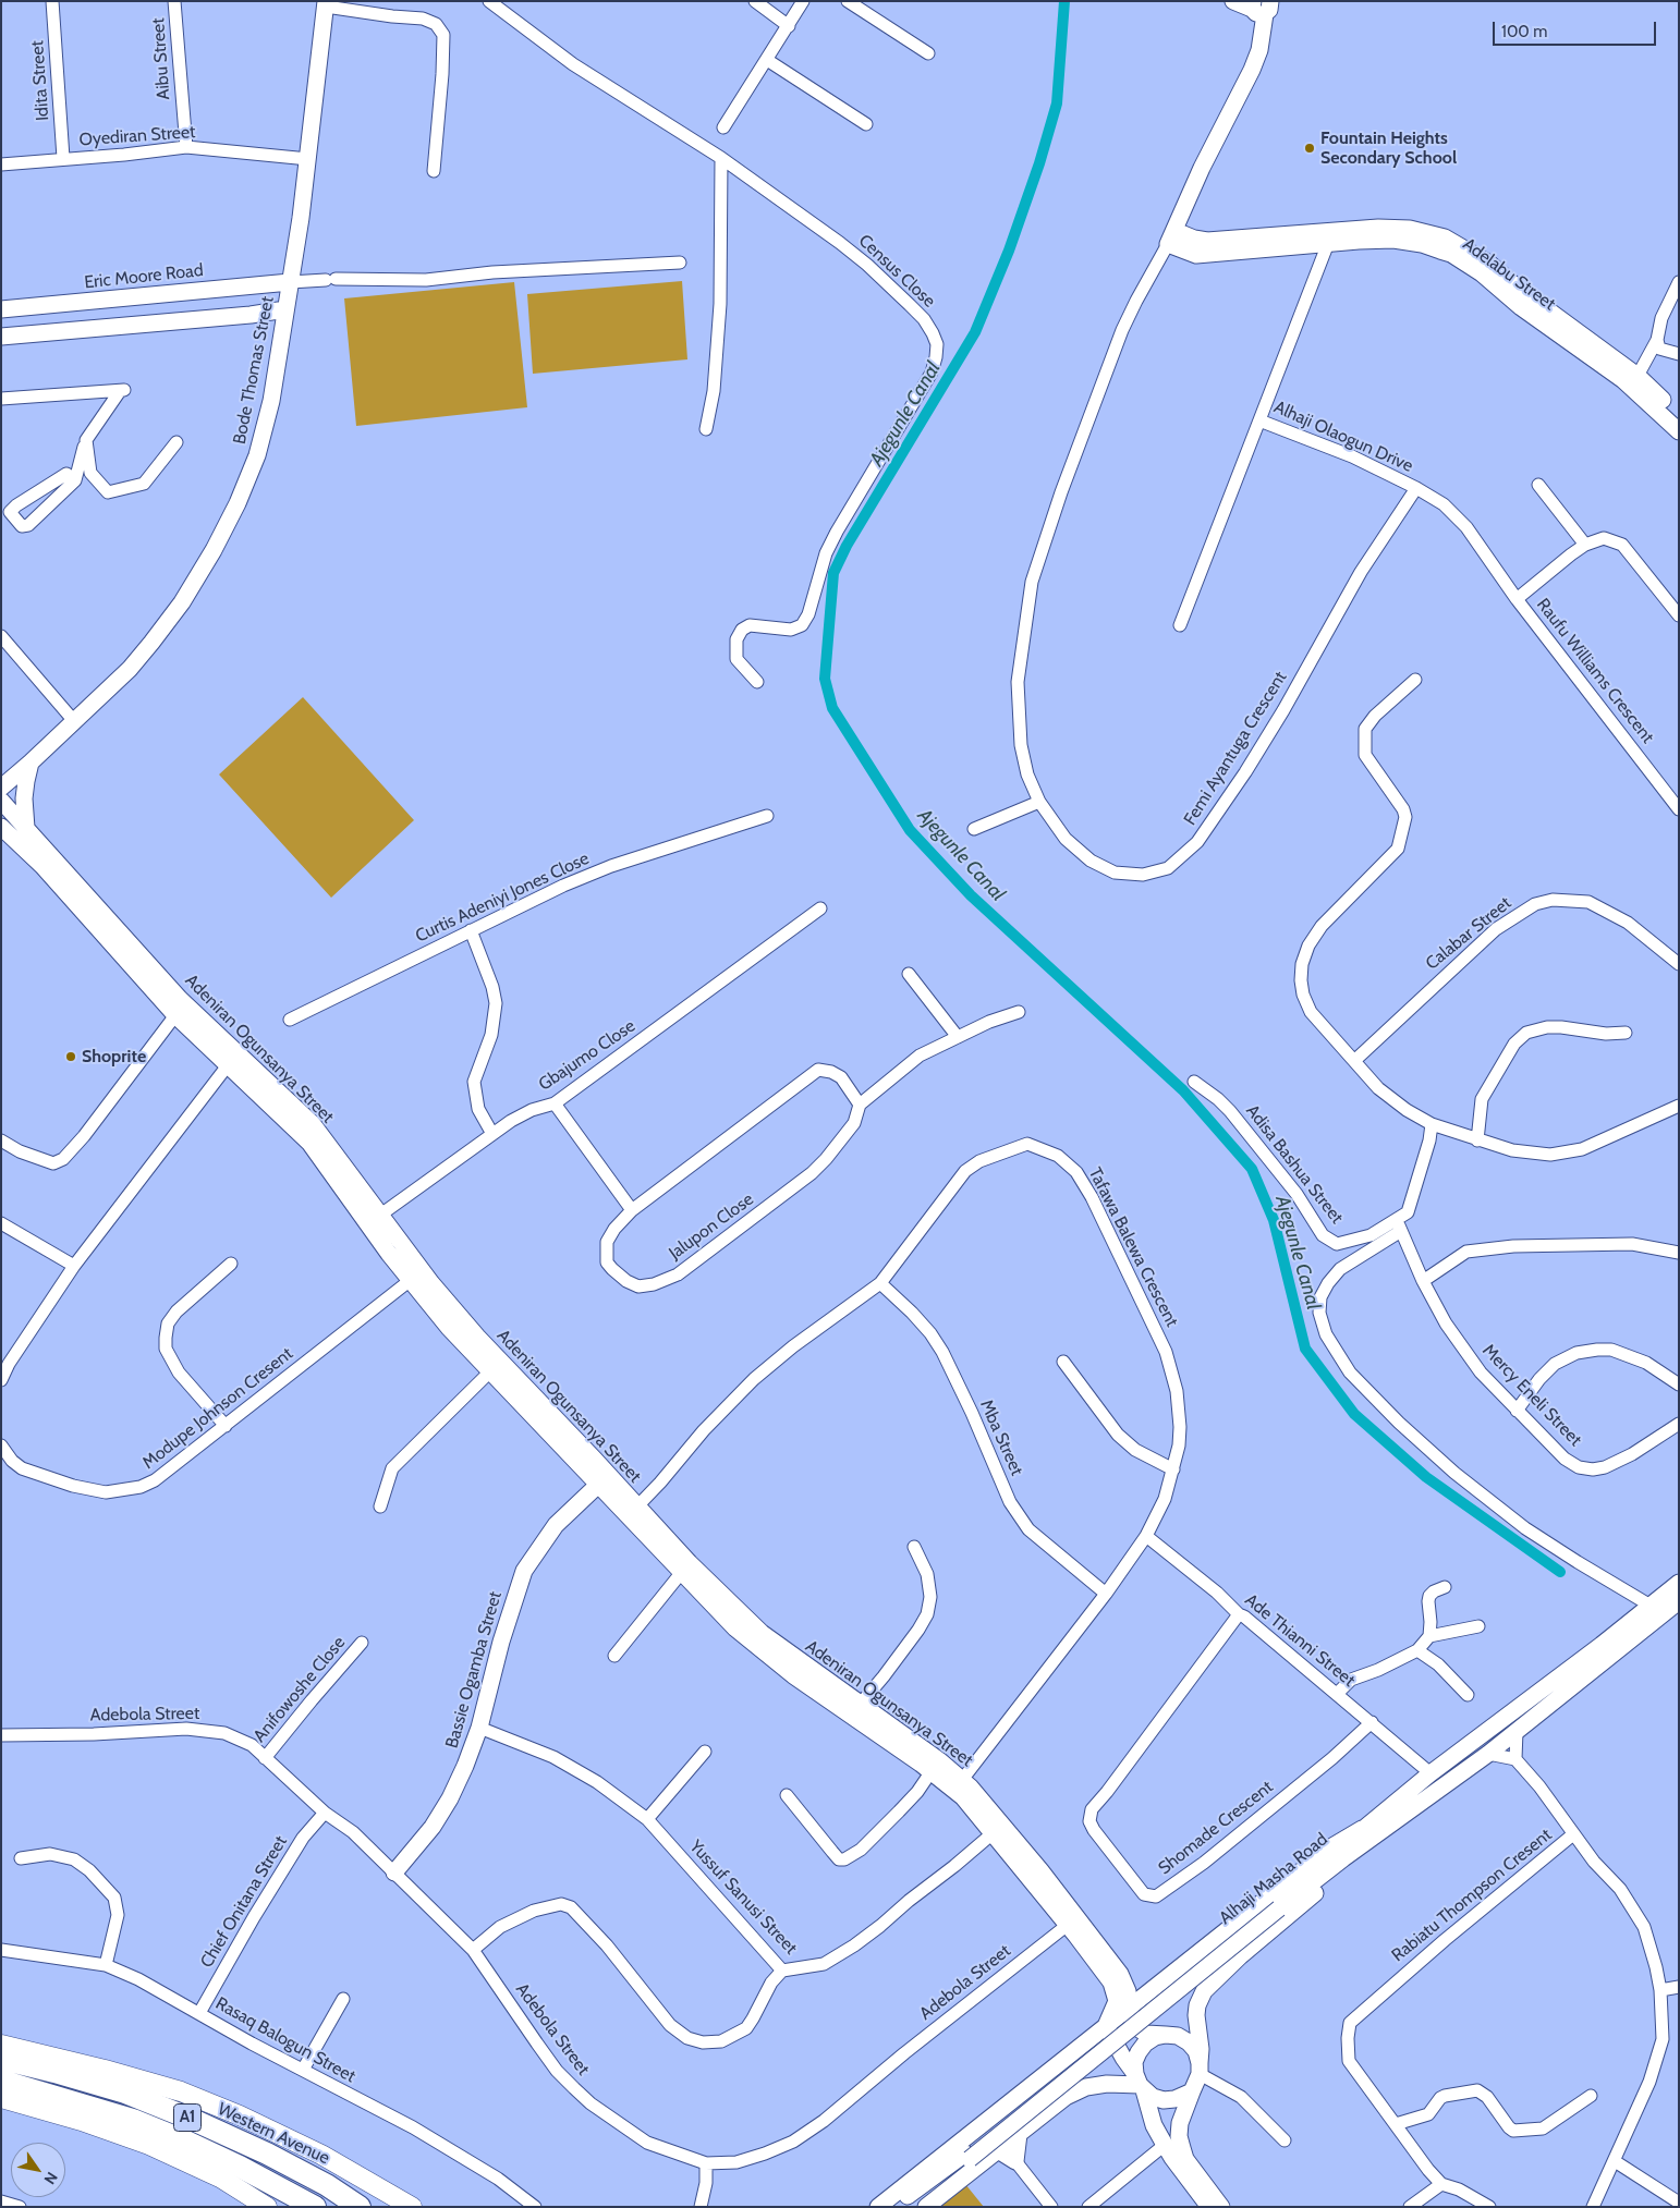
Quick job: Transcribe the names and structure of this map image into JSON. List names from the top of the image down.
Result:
{
  "streets": {
    "highway": ["A1", "Western Avenue"],
    "main road": [
      "Adelabu Street",
      "Eric Moore Road",
      "Bode Thomas Street",
      "Adeniran Ogunsanya Street",
      "Bassie Ogamba Street",
      "Alhaji Masha Road"
    ],
    "street": [
      "Aibu Street",
      "Idita Street",
      "Oyediran Street",
      "Census Close",
      "Alhaji Olaogun Drive",
      "Raufu Williams Crescent",
      "Femi Ayantuga Crescent",
      "Curtis Adeniyi Jones Close",
      "Calabar Street",
      "Gbajumo Close",
      "Adisa Bashua Street",
      "Jalupon Close",
      "Tafawa Balewa Crescent",
      "Mercy Eneli Street",
      "Modupe Johnson Cresent",
      "Mba Street",
      "Ade Thianni Street",
      "Anifowoshe Close",
      "Adebola Street",
      "Shomade Crescent",
      "Rabiatu Thompson Cresent",
      "Yussuf Sanusi Street",
      "Chief Onitana Street",
      "Rasaq Balogun Street"
    ]
  },
  "crossings": [
    ["Aibu Street", "Oyediran Street"],
    ["Idita Street", "Oyediran Street"],
    ["Oyediran Street", "Bode Thomas Street"],
    ["Adelabu Street", "Alhaji Olaogun Drive"],
    ["Adelabu Street", "Femi Ayantuga Crescent"],
    ["Eric Moore Road", "Bode Thomas Street"],
    ["Alhaji Olaogun Drive", "Raufu Williams Crescent"],
    ["Alhaji Olaogun Drive", "Femi Ayantuga Crescent"],
    ["Adeniran Ogunsanya Street", "Gbajumo Close"],
    ["Adeniran Ogunsanya Street", "Tafawa Balewa Crescent"],
    ["Adeniran Ogunsanya Street", "Modupe Johnson Cresent"],
    ["Adeniran Ogunsanya Street", "Bassie Ogamba Street"],
    ["Adeniran Ogunsanya Street", "Adebola Street"],
    ["Adeniran Ogunsanya Street", "Yussuf Sanusi Street"],
    ["Adisa Bashua Street", "Mercy Eneli Street"],
    ["Tafawa Balewa Crescent", "Mba Street"],
    ["Tafawa Balewa Crescent", "Ade Thianni Street"],
    ["Ade Thianni Street", "Shomade Crescent"],
    ["Ade Thianni Street", "Alhaji Masha Road"],
    ["Bassie Ogamba Street", "Adebola Street"],
    ["Bassie Ogamba Street", "Yussuf Sanusi Street"],
    ["Anifowoshe Close", "Adebola Street"],
    ["Adebola Street", "Chief Onitana Street"],
    ["Chief Onitana Street", "Rasaq Balogun Street"]
  ],
  "water": ["Ajegunle Canal"],
  "places": ["Fountain Heights Secondary School", "Shoprite"],
  "scale_bar": "100 m",
  "north": "bottom right"
}
